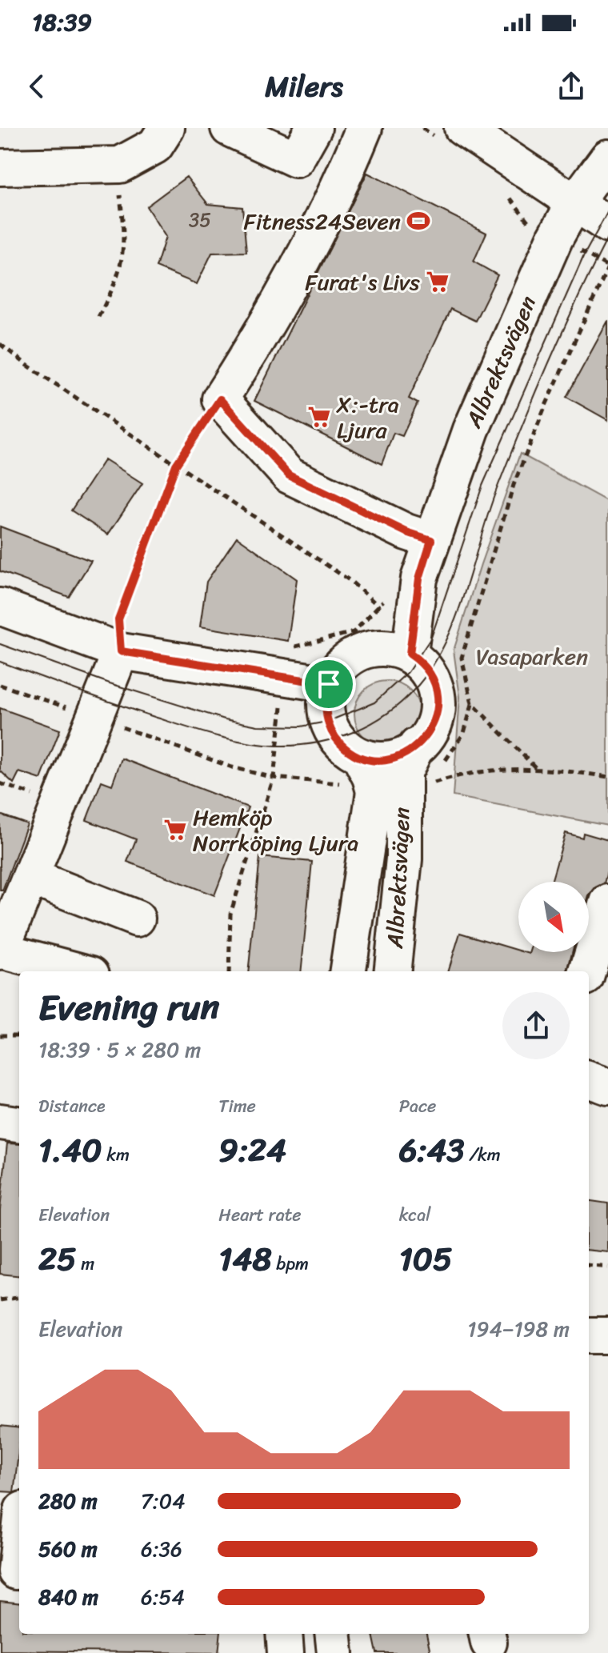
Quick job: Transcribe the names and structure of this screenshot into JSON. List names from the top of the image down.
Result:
{
  "streets": {
    "main road": ["Albrektsvägen"]
  },
  "parks": ["Vasaparken"],
  "places": {
    "sports": ["Fitness24Seven"],
    "supermarket": ["Furat's Livs", "X:-tra Ljura", "Hemköp Norrköping Ljura"]
  },
  "house_numbers": ["35"],
  "north": "bottom right",
  "page": {
    "status": "18:39",
    "header": "Milers",
    "heading": ["Evening run", "18:39 · 5 × 280 m"],
    "stats": [
      ["Distance", "1.40 km"],
      ["Time", "9:24"],
      ["Pace", "6:43 /km"],
      ["Elevation", "25 m"],
      ["Heart rate", "148 bpm"],
      ["kcal", "105"]
    ],
    "chart": ["Elevation", "194–198 m"],
    "list": [
      {
        "name": "280 m",
        "note": "7:04"
      },
      {
        "name": "560 m",
        "note": "6:36"
      },
      {
        "name": "840 m",
        "note": "6:54"
      }
    ]
  }
}
